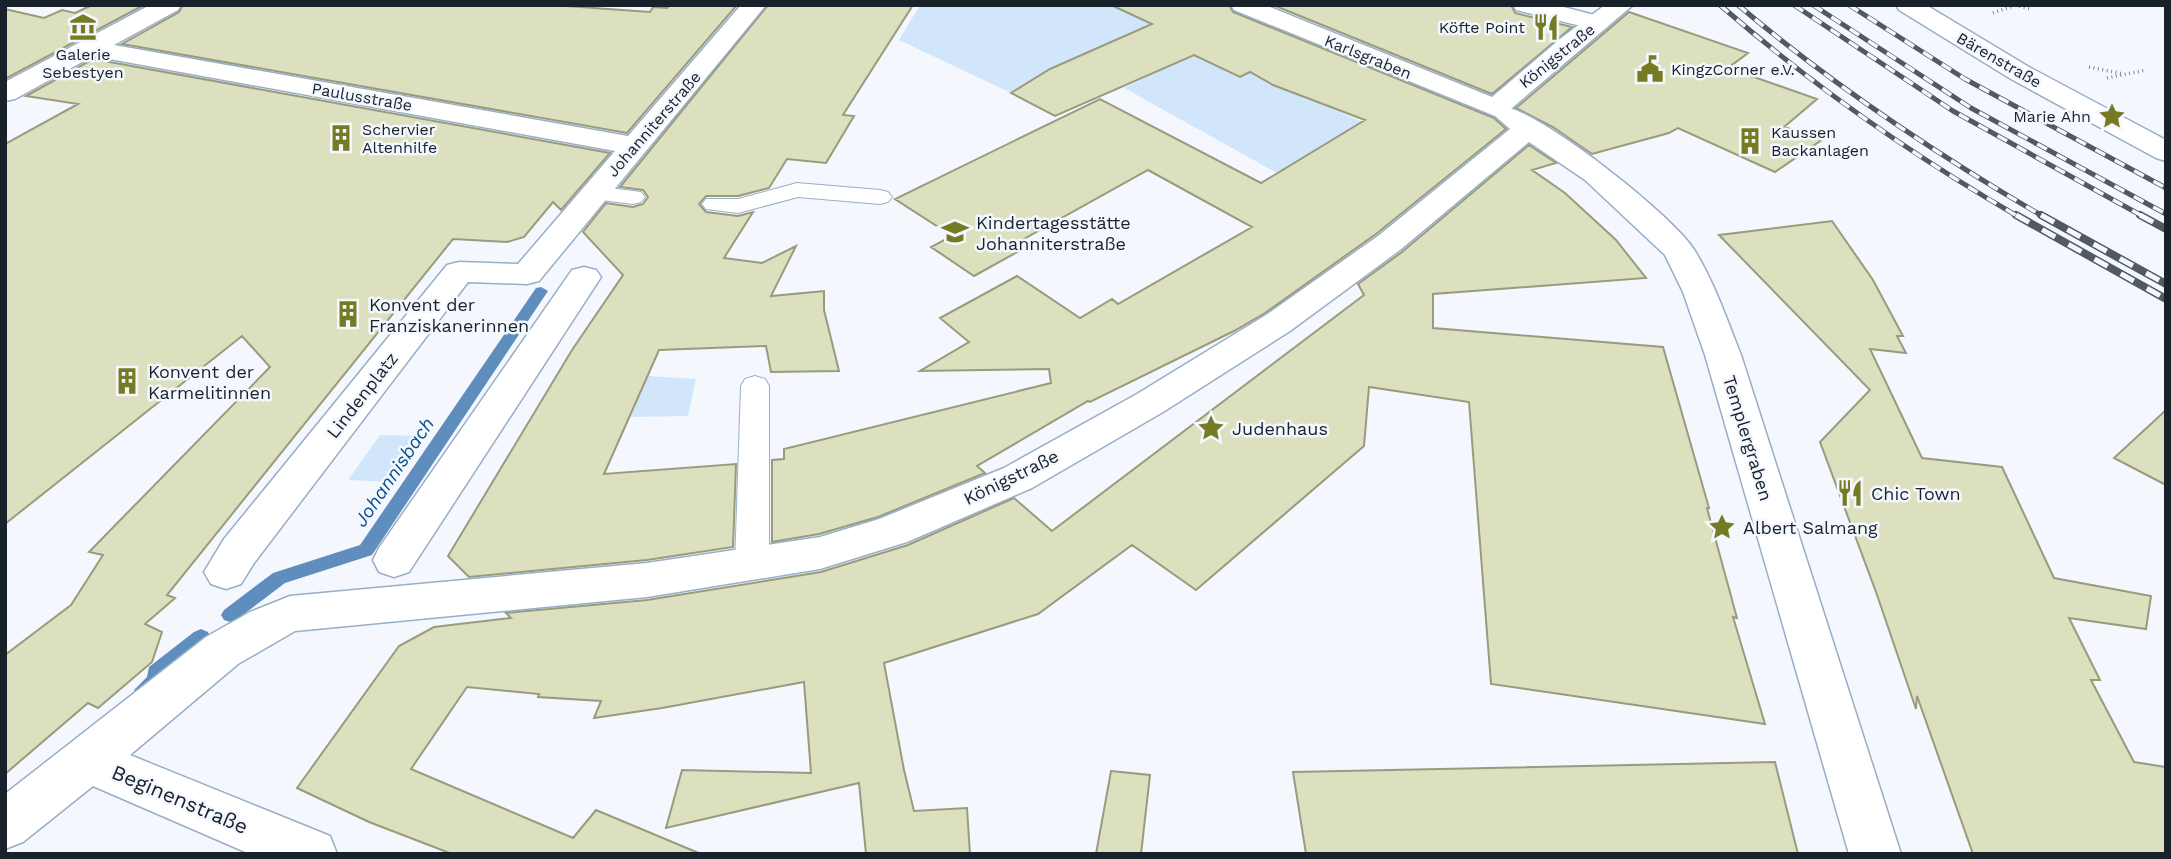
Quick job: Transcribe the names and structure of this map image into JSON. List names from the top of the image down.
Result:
{
  "streets": {
    "street": [
      "Königstraße",
      "Karlsgraben",
      "Bärenstraße",
      "Paulusstraße",
      "Johanniterstraße",
      "Lindenplatz",
      "Templergraben",
      "Beginenstraße"
    ]
  },
  "crossings": [
    ["Königstraße", "Karlsgraben"],
    ["Königstraße", "Lindenplatz"],
    ["Königstraße", "Templergraben"],
    ["Karlsgraben", "Templergraben"],
    ["Paulusstraße", "Johanniterstraße"],
    ["Johanniterstraße", "Lindenplatz"]
  ],
  "water": ["Johannisbach"],
  "places": {
    "museum": ["Galerie Sebestyen"],
    "restaurant": ["Köfte Point", "Chic Town"],
    "public building": ["KingzCorner e.V."],
    "place": ["Marie Ahn", "Judenhaus", "Albert Salmang"],
    "building": [
      "Schervier Altenhilfe",
      "Kaussen Backanlagen",
      "Konvent der Franziskanerinnen",
      "Konvent der Karmelitinnen"
    ],
    "school or university": ["Kindertagesstätte Johanniterstraße"]
  }
}
